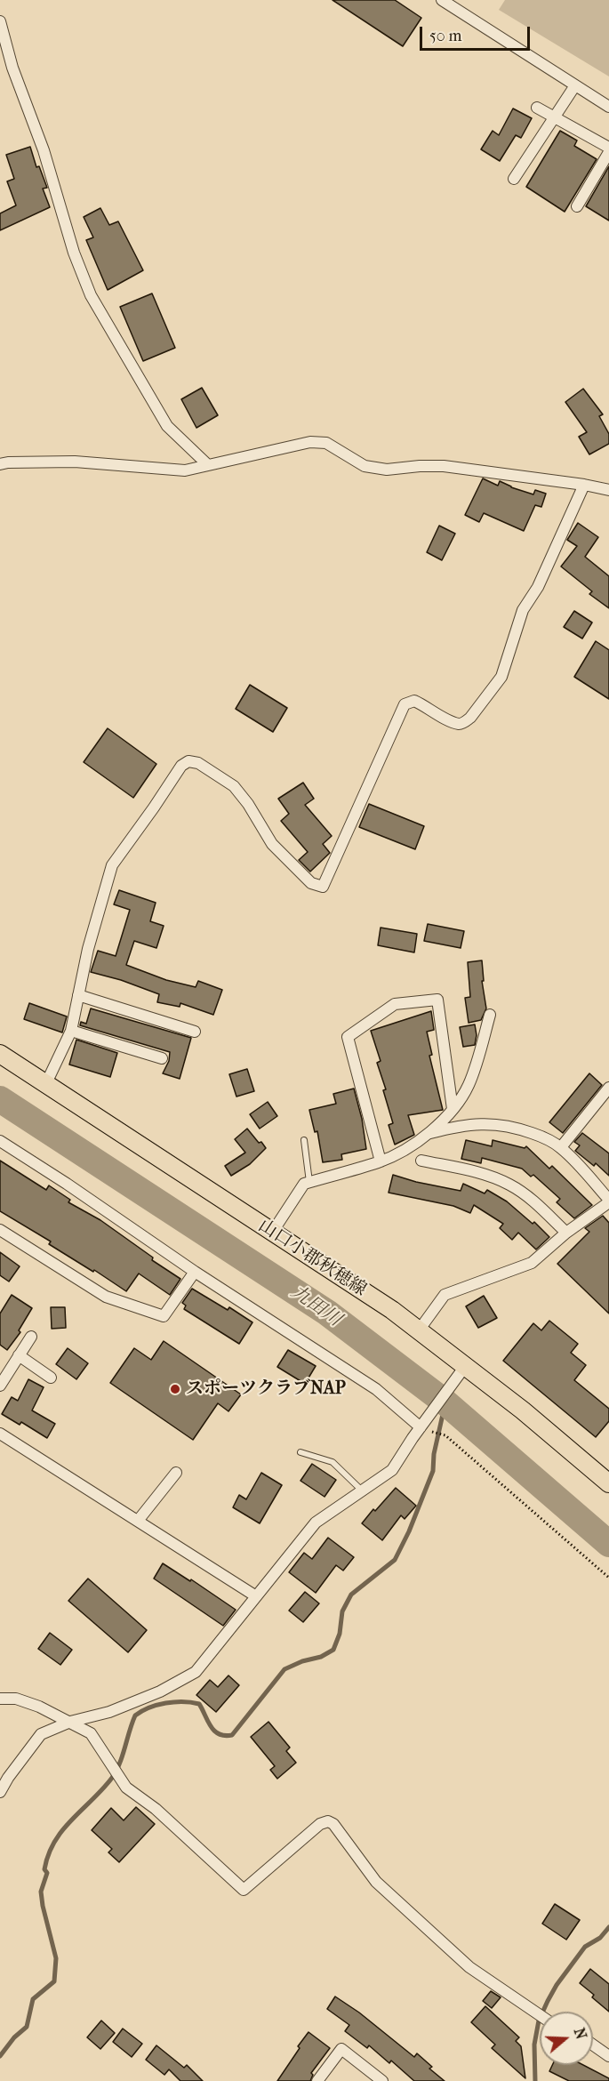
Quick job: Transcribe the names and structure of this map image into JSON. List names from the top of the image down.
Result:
{
  "streets": {
    "main road": ["山口小郡秋穂線"]
  },
  "water": ["九田川"],
  "places": ["スポーツクラブNAP"],
  "scale_bar": "50 m",
  "north": "right"
}
